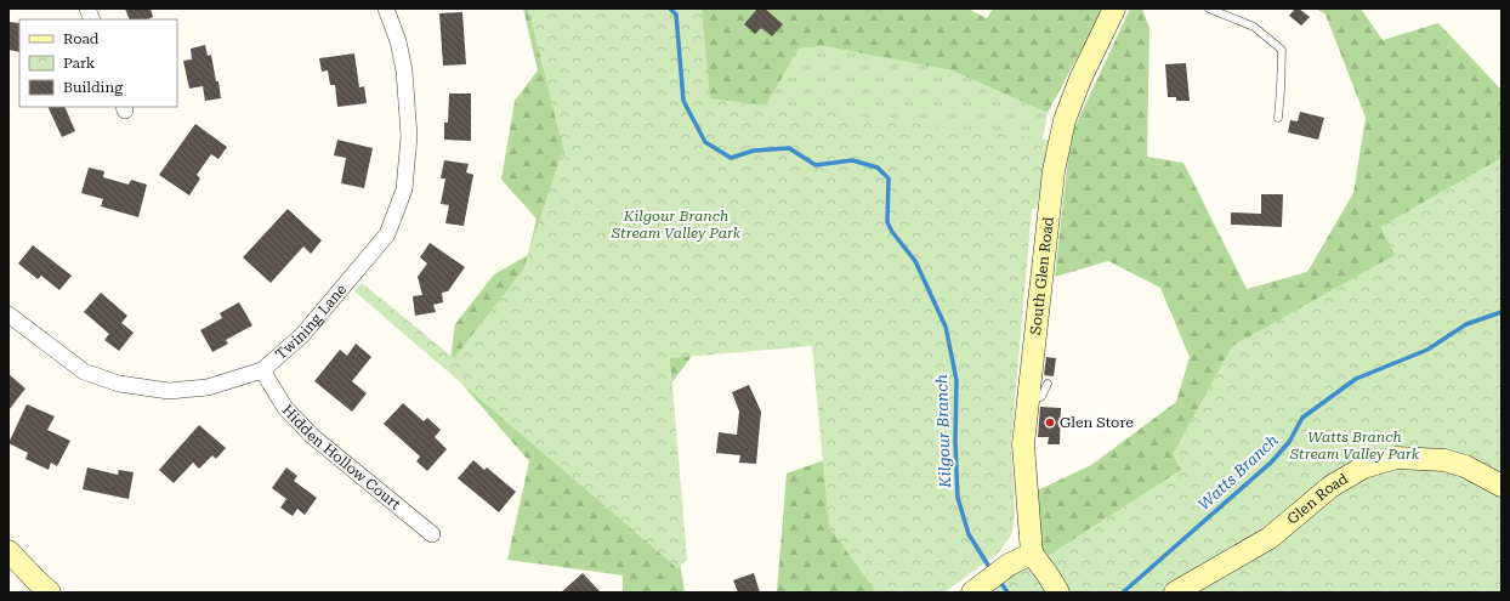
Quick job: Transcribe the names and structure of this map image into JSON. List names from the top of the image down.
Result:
{
  "streets": {
    "main road": ["South Glen Road", "Glen Road"],
    "street": ["Twining Lane", "Hidden Hollow Court"]
  },
  "crossings": [
    ["Twining Lane", "Hidden Hollow Court"]
  ],
  "water": ["Kilgour Branch", "Watts Branch"],
  "parks": ["Kilgour Branch Stream Valley Park", "Watts Branch Stream Valley Park"],
  "places": ["Glen Store"],
  "legend": ["Road", "Park", "Building"]
}
